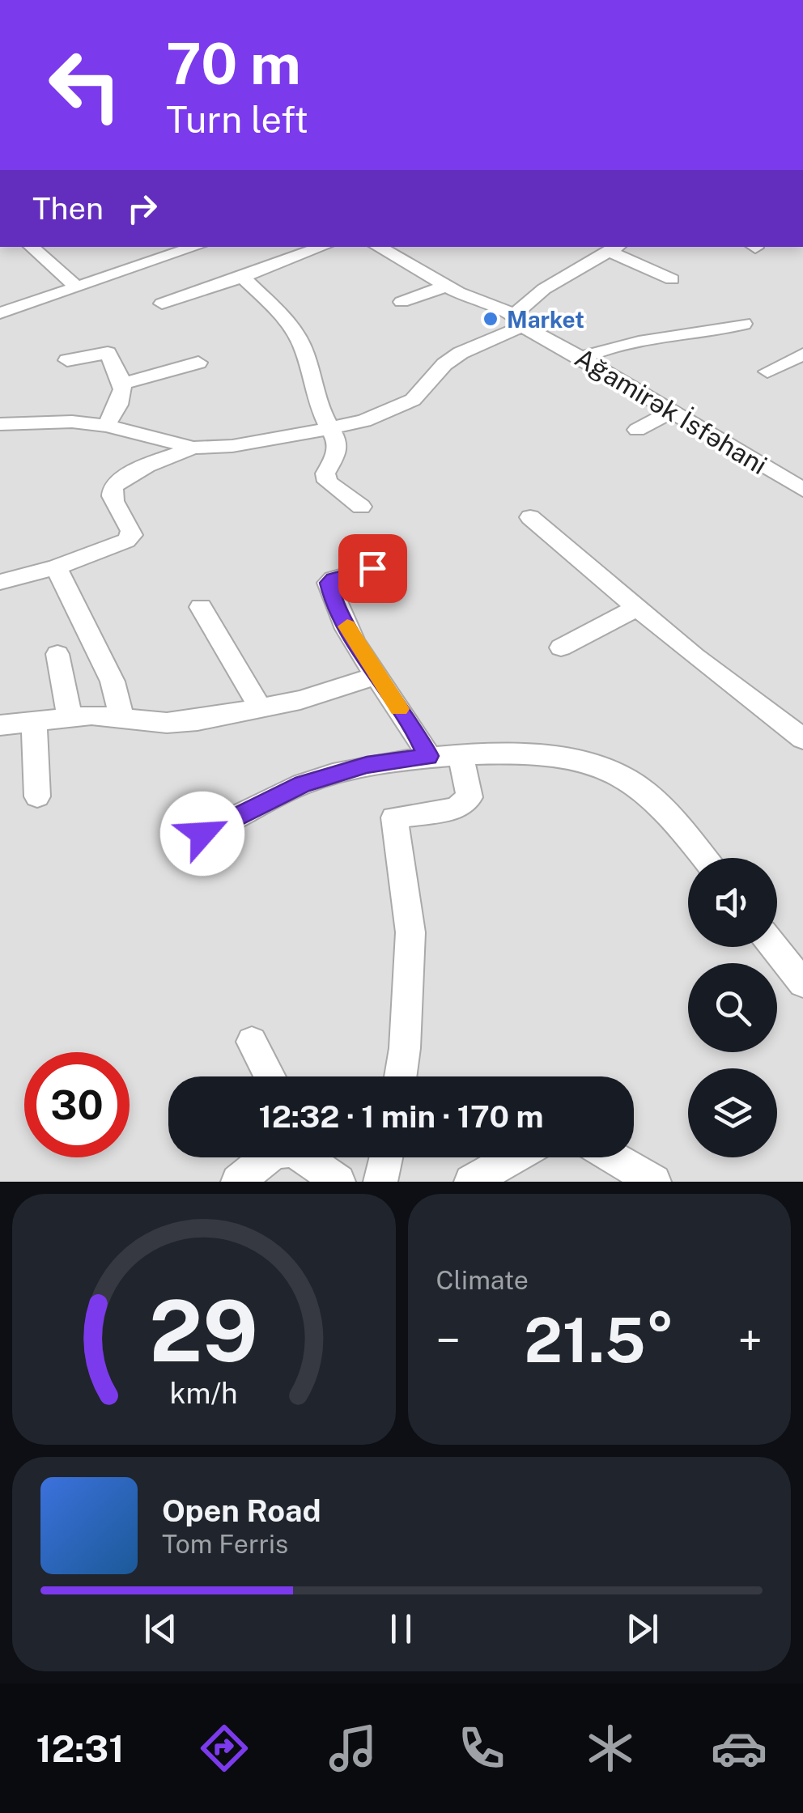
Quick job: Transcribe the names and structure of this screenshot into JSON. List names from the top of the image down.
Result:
{
  "streets": {
    "street": ["Ağamirək İsfəhani"]
  },
  "places": ["Market"],
  "page": {
    "turn": ["70 m", "Turn left"],
    "then": "Then",
    "limit": "30",
    "trip": "12:32 · 1 min · 170 m",
    "tile": "Climate",
    "heat": ["−", "21.5°", "+"],
    "song": ["Open Road", "Tom Ferris"],
    "tabs": "12:31",
    "gauge": ["29", "km/h"]
  }
}
